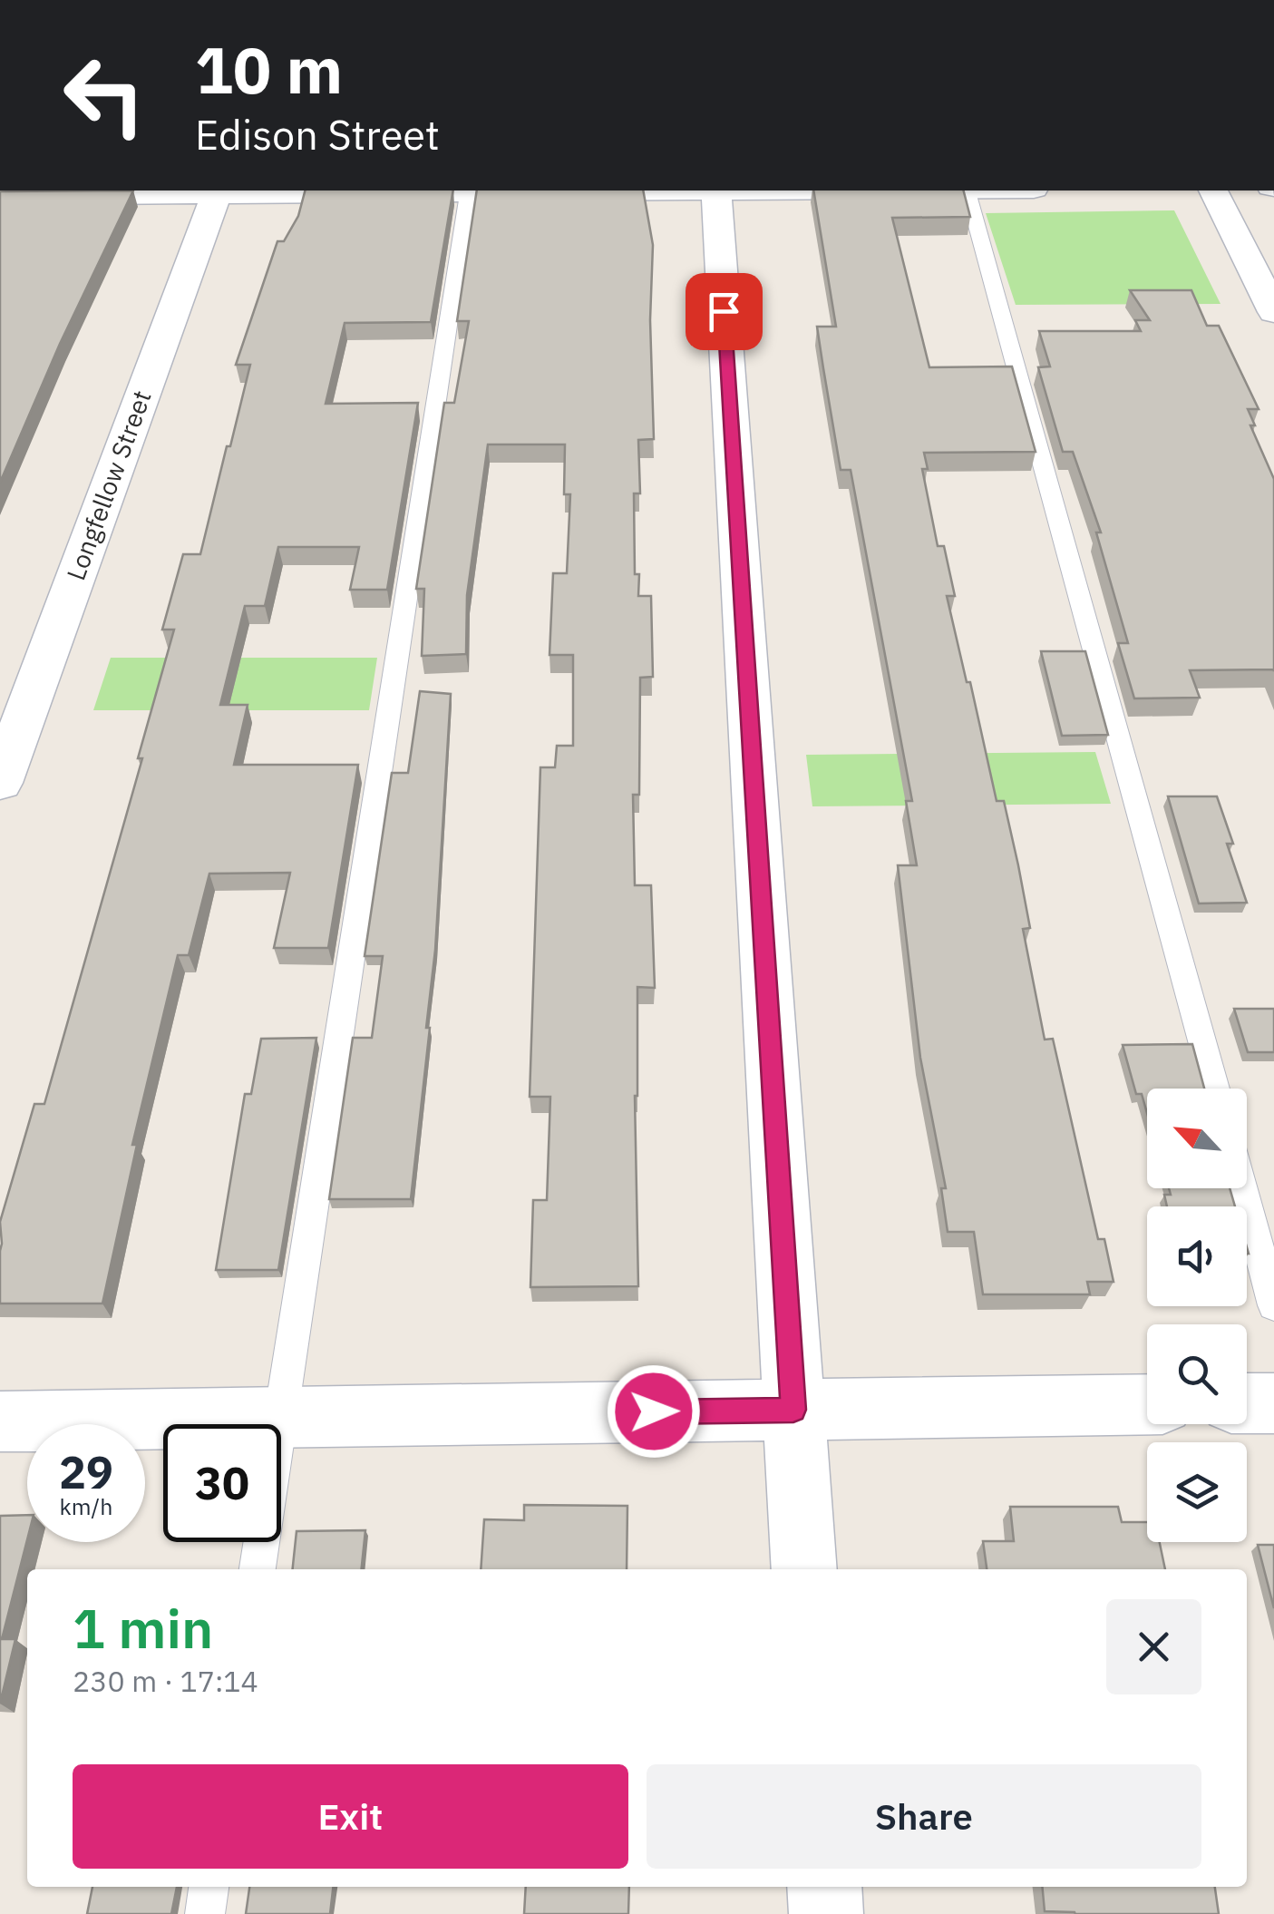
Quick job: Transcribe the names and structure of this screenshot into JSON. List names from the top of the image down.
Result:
{
  "streets": {
    "street": ["Longfellow Street"]
  },
  "north": "top left",
  "page": {
    "turn": ["10 m", "Edison Street"],
    "speed": "29 km/h",
    "limit": "30",
    "heading": ["1 min", "230 m · 17:14"],
    "buttons": ["Exit", "Share"]
  }
}
